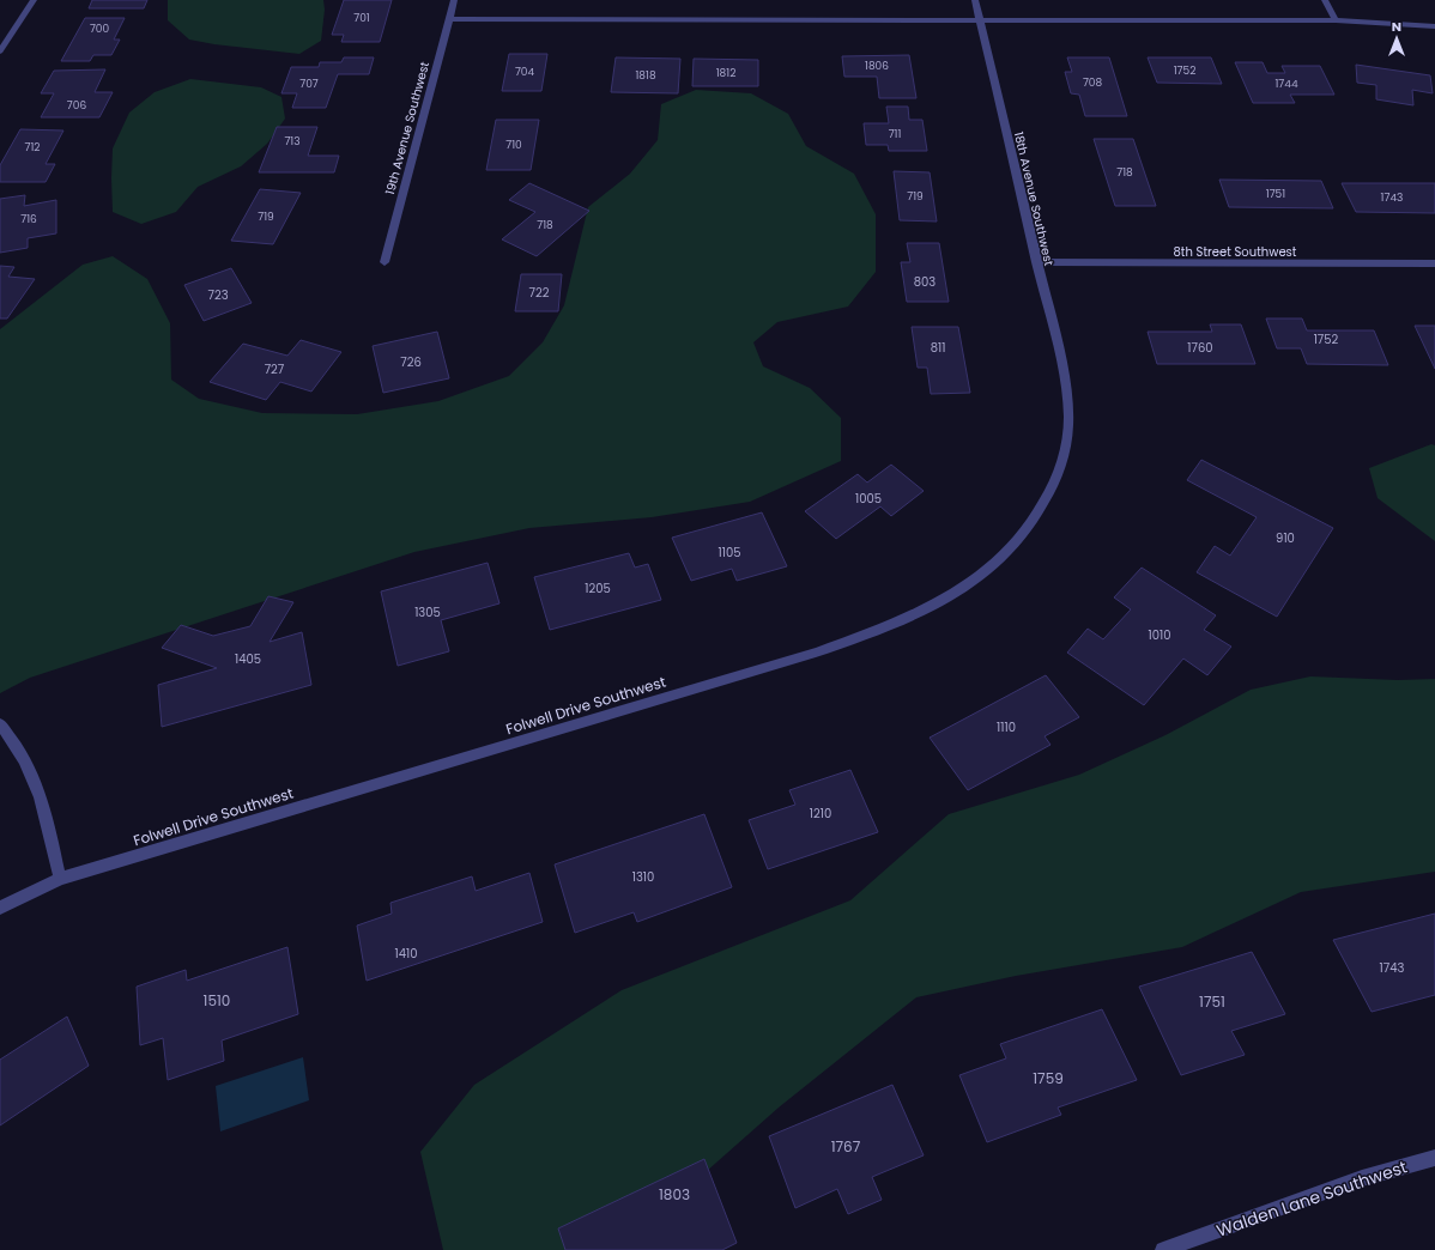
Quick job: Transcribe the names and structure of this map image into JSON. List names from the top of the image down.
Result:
{
  "streets": {
    "street": [
      "19th Avenue Southwest",
      "18th Avenue Southwest",
      "8th Street Southwest",
      "Folwell Drive Southwest",
      "Walden Lane Southwest"
    ]
  },
  "crossings": [
    ["18th Avenue Southwest", "8th Street Southwest"],
    ["18th Avenue Southwest", "Folwell Drive Southwest"]
  ],
  "house_numbers": [
    "701",
    "700",
    "1806",
    "1752",
    "704",
    "1812",
    "1818",
    "708",
    "707",
    "1744",
    "706",
    "711",
    "713",
    "710",
    "712",
    "718",
    "1751",
    "719",
    "1743",
    "719",
    "716",
    "718",
    "803",
    "722",
    "723",
    "1752",
    "811",
    "1760",
    "726",
    "727",
    "1005",
    "910",
    "1105",
    "1205",
    "1305",
    "1010",
    "1405",
    "1110",
    "1210",
    "1310",
    "1410",
    "1743",
    "1510",
    "1751",
    "1759",
    "1767",
    "1803"
  ],
  "north": "top"
}
